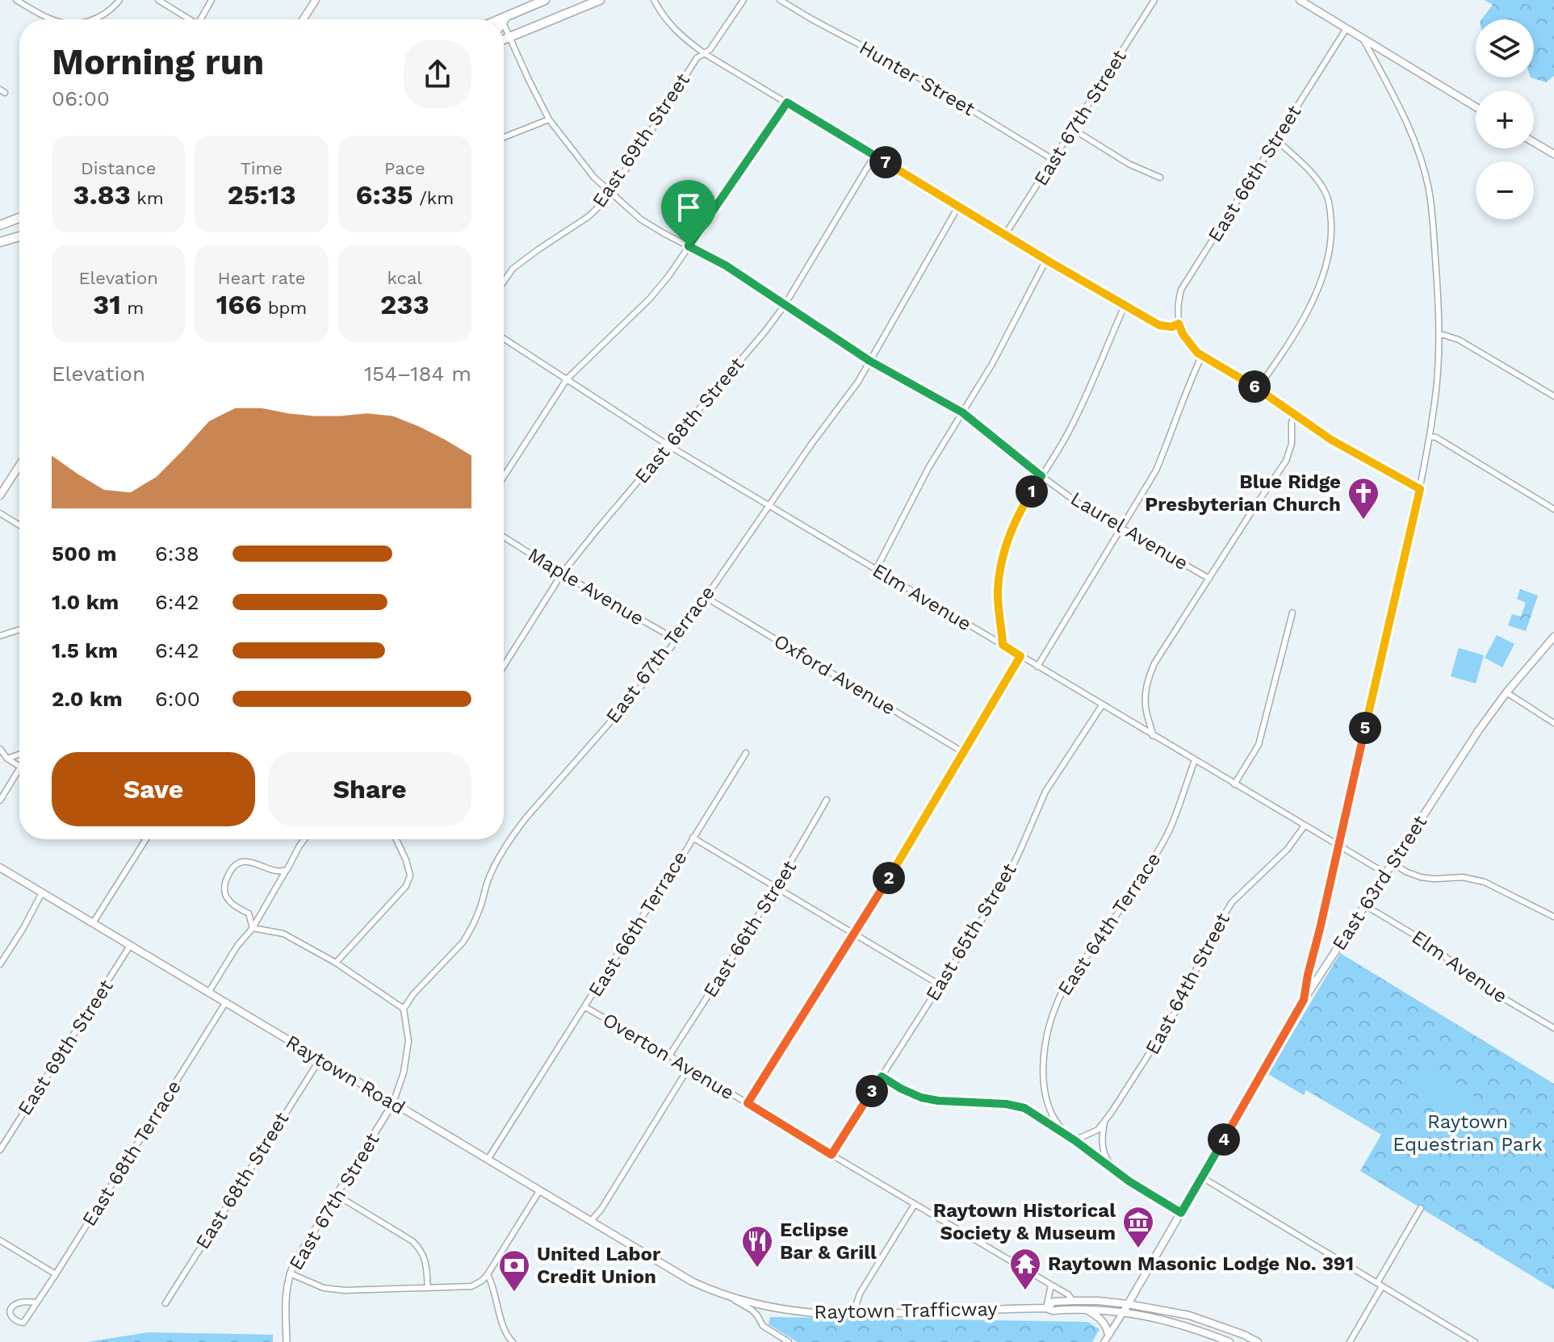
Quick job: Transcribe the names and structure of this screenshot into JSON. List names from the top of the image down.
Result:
{
  "streets": {
    "main road": ["East 63rd Street", "Raytown Road", "Raytown Trafficway"],
    "street": [
      "Hunter Street",
      "East 67th Street",
      "East 69th Street",
      "East 66th Street",
      "East 68th Street",
      "Laurel Avenue",
      "Maple Avenue",
      "Elm Avenue",
      "East 67th Terrace",
      "Oxford Avenue",
      "East 66th Terrace",
      "East 64th Terrace",
      "East 65th Street",
      "East 64th Street",
      "Overton Avenue",
      "East 68th Terrace"
    ]
  },
  "crossings": [
    ["Hunter Street", "East 67th Street"],
    ["East 67th Street", "Raytown Road"],
    ["East 69th Street", "Laurel Avenue"],
    ["East 69th Street", "Raytown Road"],
    ["East 66th Street", "Overton Avenue"],
    ["East 68th Street", "Laurel Avenue"],
    ["East 68th Street", "Maple Avenue"],
    ["East 68th Street", "Elm Avenue"],
    ["East 68th Street", "Raytown Road"],
    ["Laurel Avenue", "East 67th Terrace"],
    ["Maple Avenue", "East 67th Terrace"],
    ["Elm Avenue", "East 67th Terrace"],
    ["Elm Avenue", "East 63rd Street"],
    ["Elm Avenue", "East 64th Terrace"],
    ["Elm Avenue", "East 65th Street"],
    ["Elm Avenue", "East 64th Street"],
    ["East 67th Terrace", "Oxford Avenue"],
    ["East 63rd Street", "Raytown Trafficway"],
    ["East 66th Terrace", "Overton Avenue"],
    ["East 66th Terrace", "Raytown Road"],
    ["East 64th Terrace", "East 64th Street"],
    ["East 65th Street", "Overton Avenue"],
    ["Overton Avenue", "Raytown Trafficway"],
    ["Raytown Road", "East 68th Terrace"],
    ["Raytown Road", "Raytown Trafficway"]
  ],
  "parks": ["Raytown Equestrian Park"],
  "places": {
    "church": ["Blue Ridge Presbyterian Church"],
    "museum": ["Raytown Historical Society & Museum"],
    "restaurant": ["Eclipse Bar & Grill"],
    "temple": ["Raytown Masonic Lodge No. 391"],
    "bank": ["United Labor Credit Union"]
  },
  "page": {
    "map_buttons": ["+", "−"],
    "heading": ["Morning run", "06:00"],
    "stats": [
      ["Distance", "3.83 km"],
      ["Time", "25:13"],
      ["Pace", "6:35 /km"],
      ["Elevation", "31 m"],
      ["Heart rate", "166 bpm"],
      ["kcal", "233"]
    ],
    "pins": [
      "7",
      "6",
      "1",
      "5",
      "2",
      "3",
      "4"
    ],
    "chart": ["Elevation", "154–184 m"],
    "list": [
      {
        "name": "500 m",
        "note": "6:38"
      },
      {
        "name": "1.0 km",
        "note": "6:42"
      },
      {
        "name": "1.5 km",
        "note": "6:42"
      },
      {
        "name": "2.0 km",
        "note": "6:00"
      }
    ],
    "buttons": ["Save", "Share"]
  }
}
